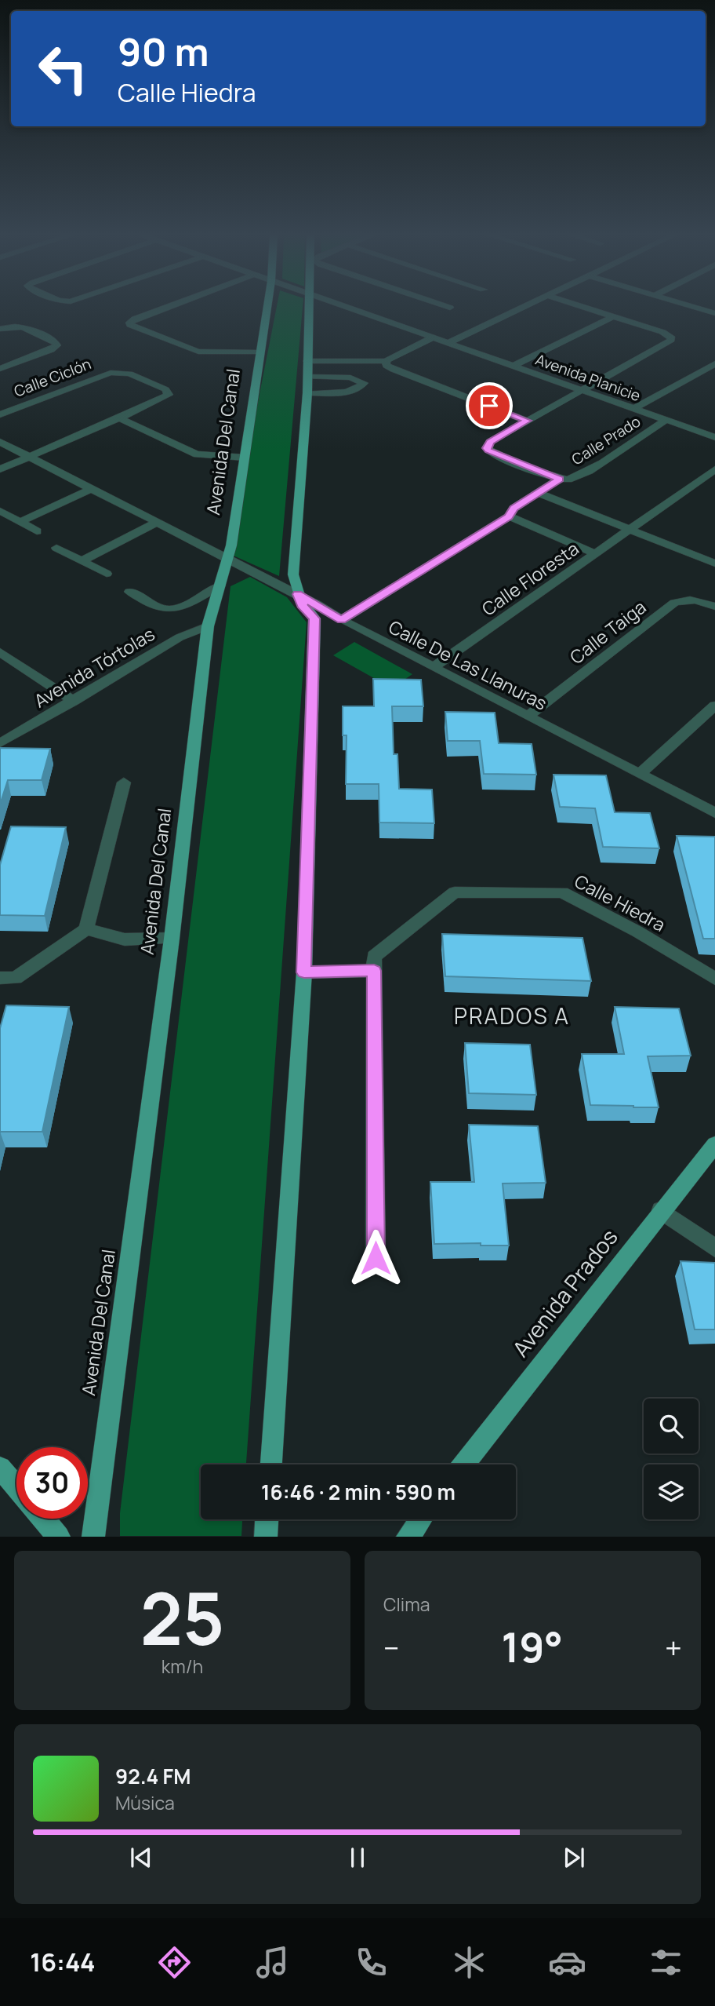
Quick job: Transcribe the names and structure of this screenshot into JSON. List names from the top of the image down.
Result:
{
  "streets": {
    "main road": ["Avenida Del Canal", "Avenida Prados"],
    "street": [
      "Calle Ciclón",
      "Avenida Planicie",
      "Calle Prado",
      "Calle Floresta",
      "Calle Taiga",
      "Calle De Las Llanuras",
      "Avenida Tórtolas",
      "Calle Hiedra"
    ]
  },
  "crossings": [
    ["Avenida Planicie", "Calle Prado"],
    ["Calle Prado", "Calle Floresta"],
    ["Avenida Del Canal", "Calle De Las Llanuras"],
    ["Avenida Del Canal", "Avenida Tórtolas"],
    ["Calle Floresta", "Calle De Las Llanuras"],
    ["Calle Taiga", "Calle De Las Llanuras"]
  ],
  "districts": ["PRADOS A"],
  "page": {
    "turn": ["90 m", "Calle Hiedra"],
    "limit": "30",
    "trip": "16:46 · 2 min · 590 m",
    "tile": [
      ["25", "km/h"],
      "Clima"
    ],
    "heat": ["−", "19°", "+"],
    "song": ["92.4 FM", "Música"],
    "tabs": "16:44"
  }
}
